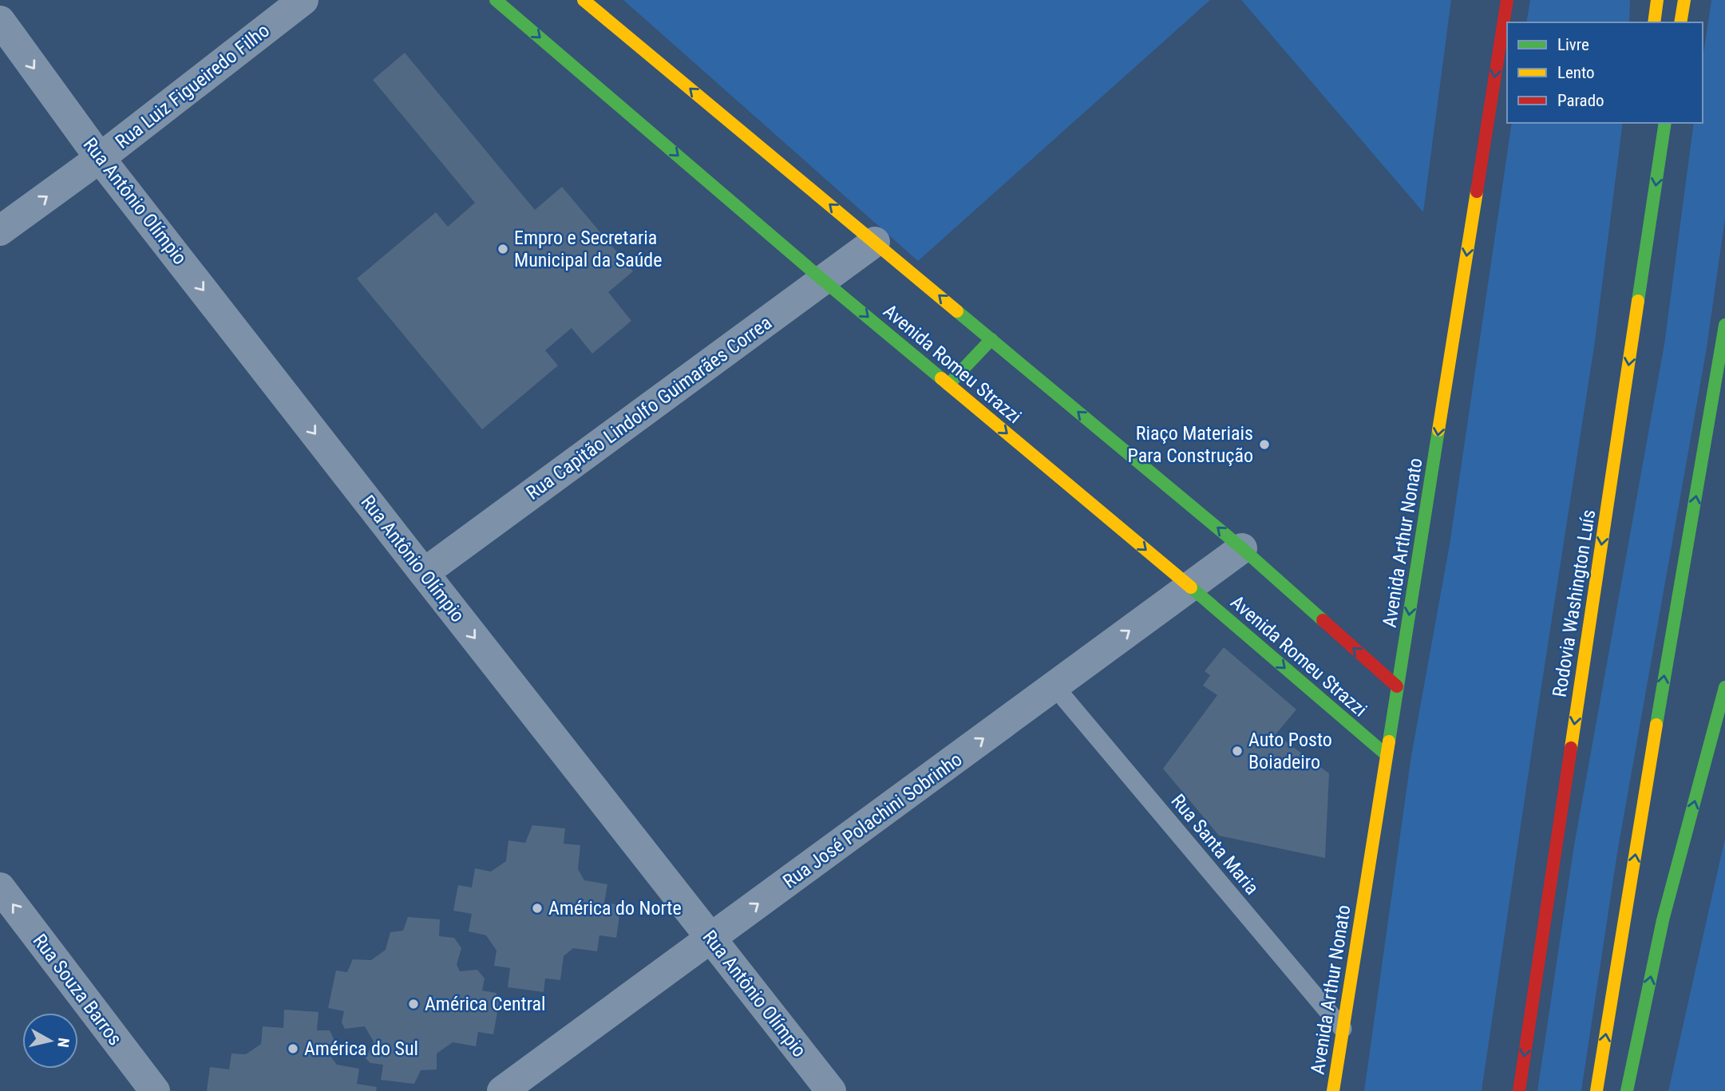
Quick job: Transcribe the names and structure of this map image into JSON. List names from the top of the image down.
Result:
{
  "streets": {
    "main road": ["Avenida Romeu Strazzi", "Avenida Arthur Nonato", "Rodovia Washington Luís"],
    "street": [
      "Rua Luiz Figueiredo Filho",
      "Rua Antônio Olímpio",
      "Rua Capitão Lindolfo Guimarães Correa",
      "Rua José Polachini Sobrinho",
      "Rua Souza Barros"
    ],
    "lane": ["Rua Santa Maria"]
  },
  "crossings": [
    ["Rua Luiz Figueiredo Filho", "Rua Antônio Olímpio"],
    ["Rua Antônio Olímpio", "Rua Capitão Lindolfo Guimarães Correa"],
    ["Rua Antônio Olímpio", "Rua José Polachini Sobrinho"],
    ["Avenida Romeu Strazzi", "Rua Capitão Lindolfo Guimarães Correa"],
    ["Avenida Romeu Strazzi", "Avenida Arthur Nonato"],
    ["Avenida Romeu Strazzi", "Rua José Polachini Sobrinho"],
    ["Avenida Arthur Nonato", "Rua Santa Maria"],
    ["Rua José Polachini Sobrinho", "Rua Santa Maria"]
  ],
  "one_way": [
    "Rua Antônio Olímpio",
    "Avenida Arthur Nonato",
    "Rua José Polachini Sobrinho",
    "Rua Souza Barros"
  ],
  "places": [
    "Empro e Secretaria Municipal da Saúde",
    "Riaço Materiais Para Construção",
    "Auto Posto Boiadeiro",
    "América do Norte",
    "América Central",
    "América do Sul"
  ],
  "legend": ["Livre", "Lento", "Parado"],
  "north": "right"
}
